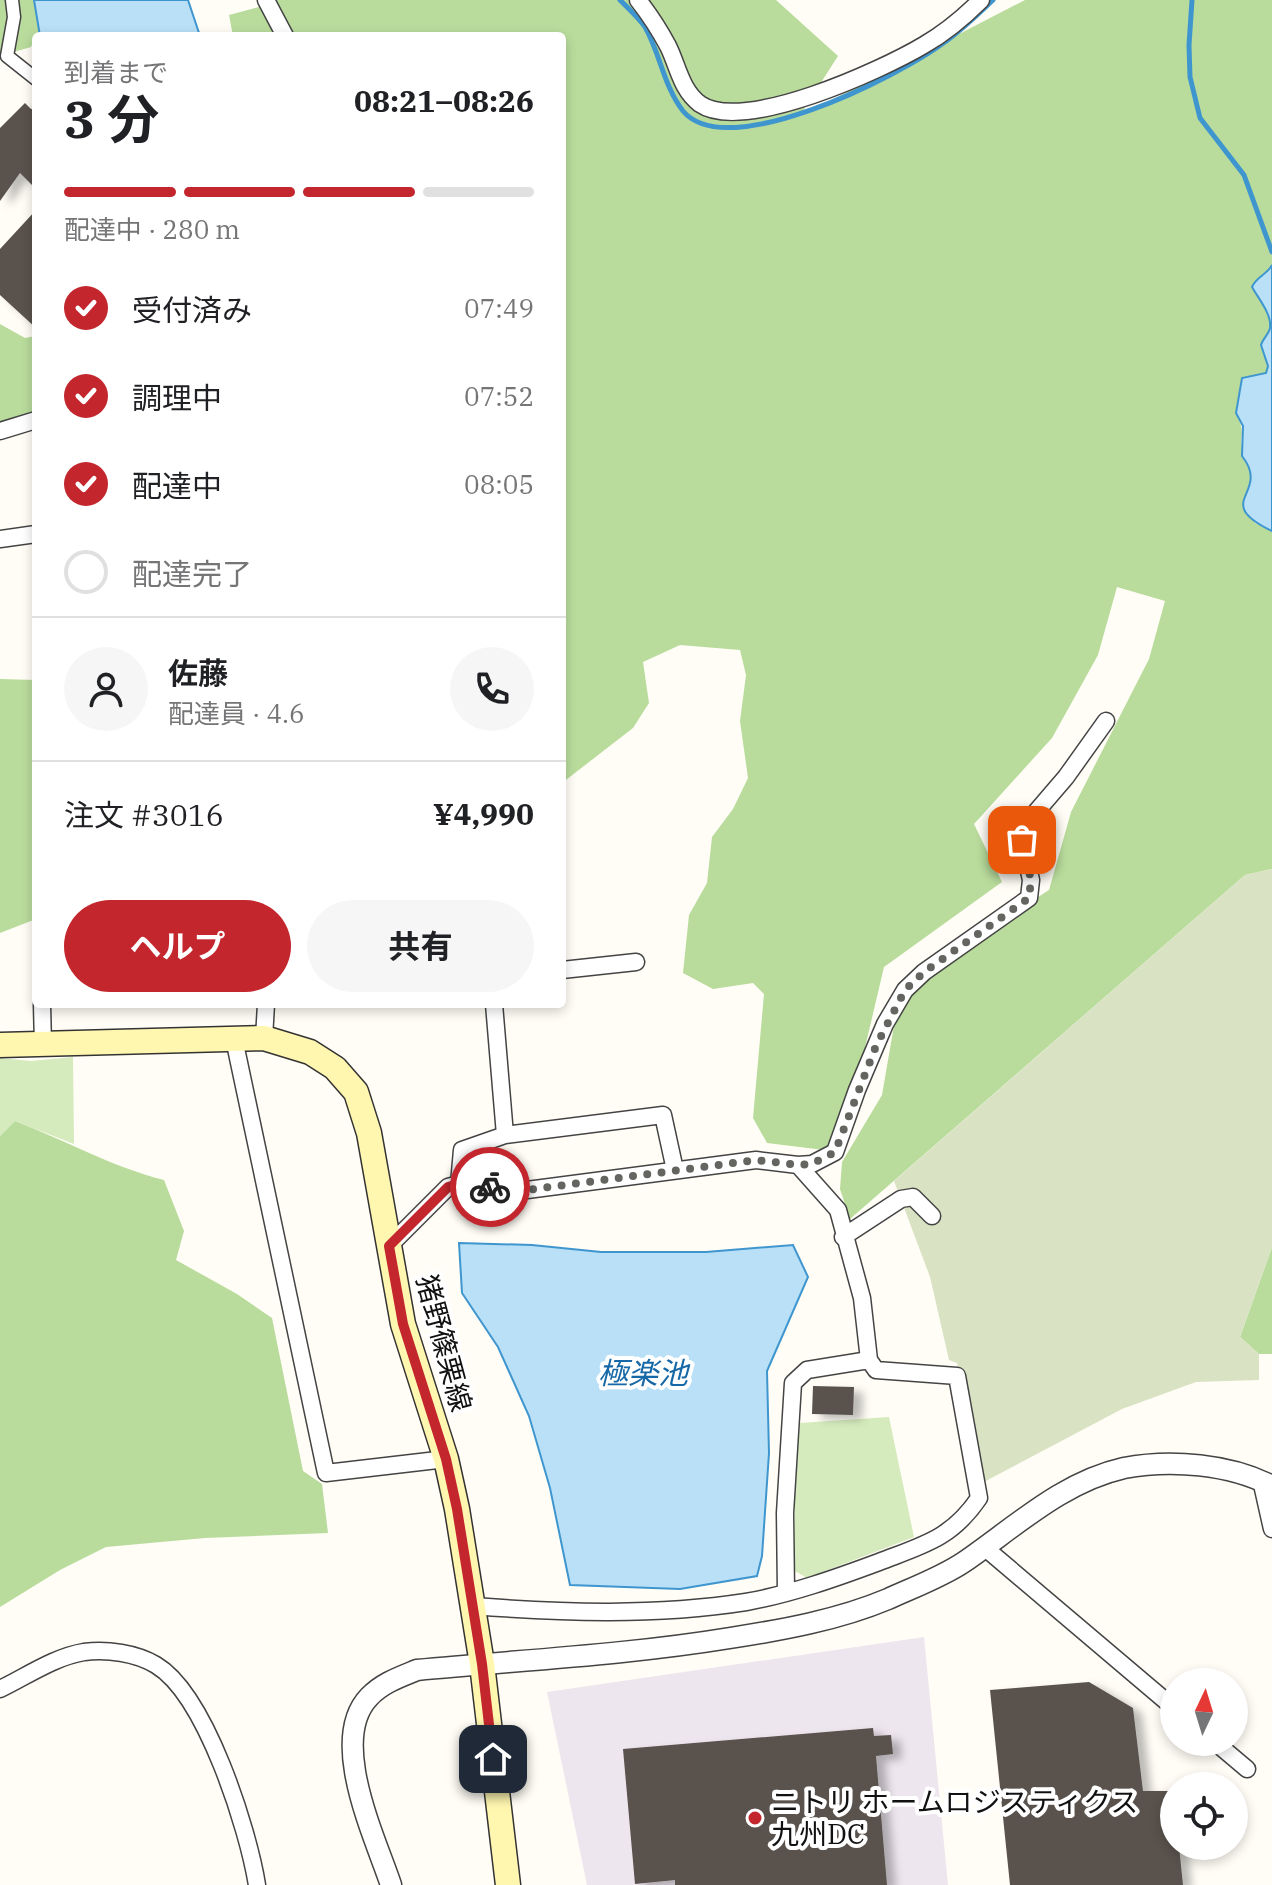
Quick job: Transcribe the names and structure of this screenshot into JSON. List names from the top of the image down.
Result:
{
  "streets": {
    "main road": ["猪野篠栗線"]
  },
  "water": ["極楽池"],
  "places": ["ニトリ ホームロジスティクス 九州DC"],
  "north": "top",
  "page": {
    "heading": ["3 分", "到着まで", "08:21–08:26"],
    "panel": [
      "佐藤",
      "配達員 · 4.6",
      "注文 #3016",
      "¥4,990"
    ],
    "bar": "配達中 · 280 m",
    "list": [
      ["受付済み", "07:49"],
      ["調理中", "07:52"],
      ["配達中", "08:05"],
      "配達完了"
    ],
    "buttons": ["ヘルプ", "共有"]
  }
}
